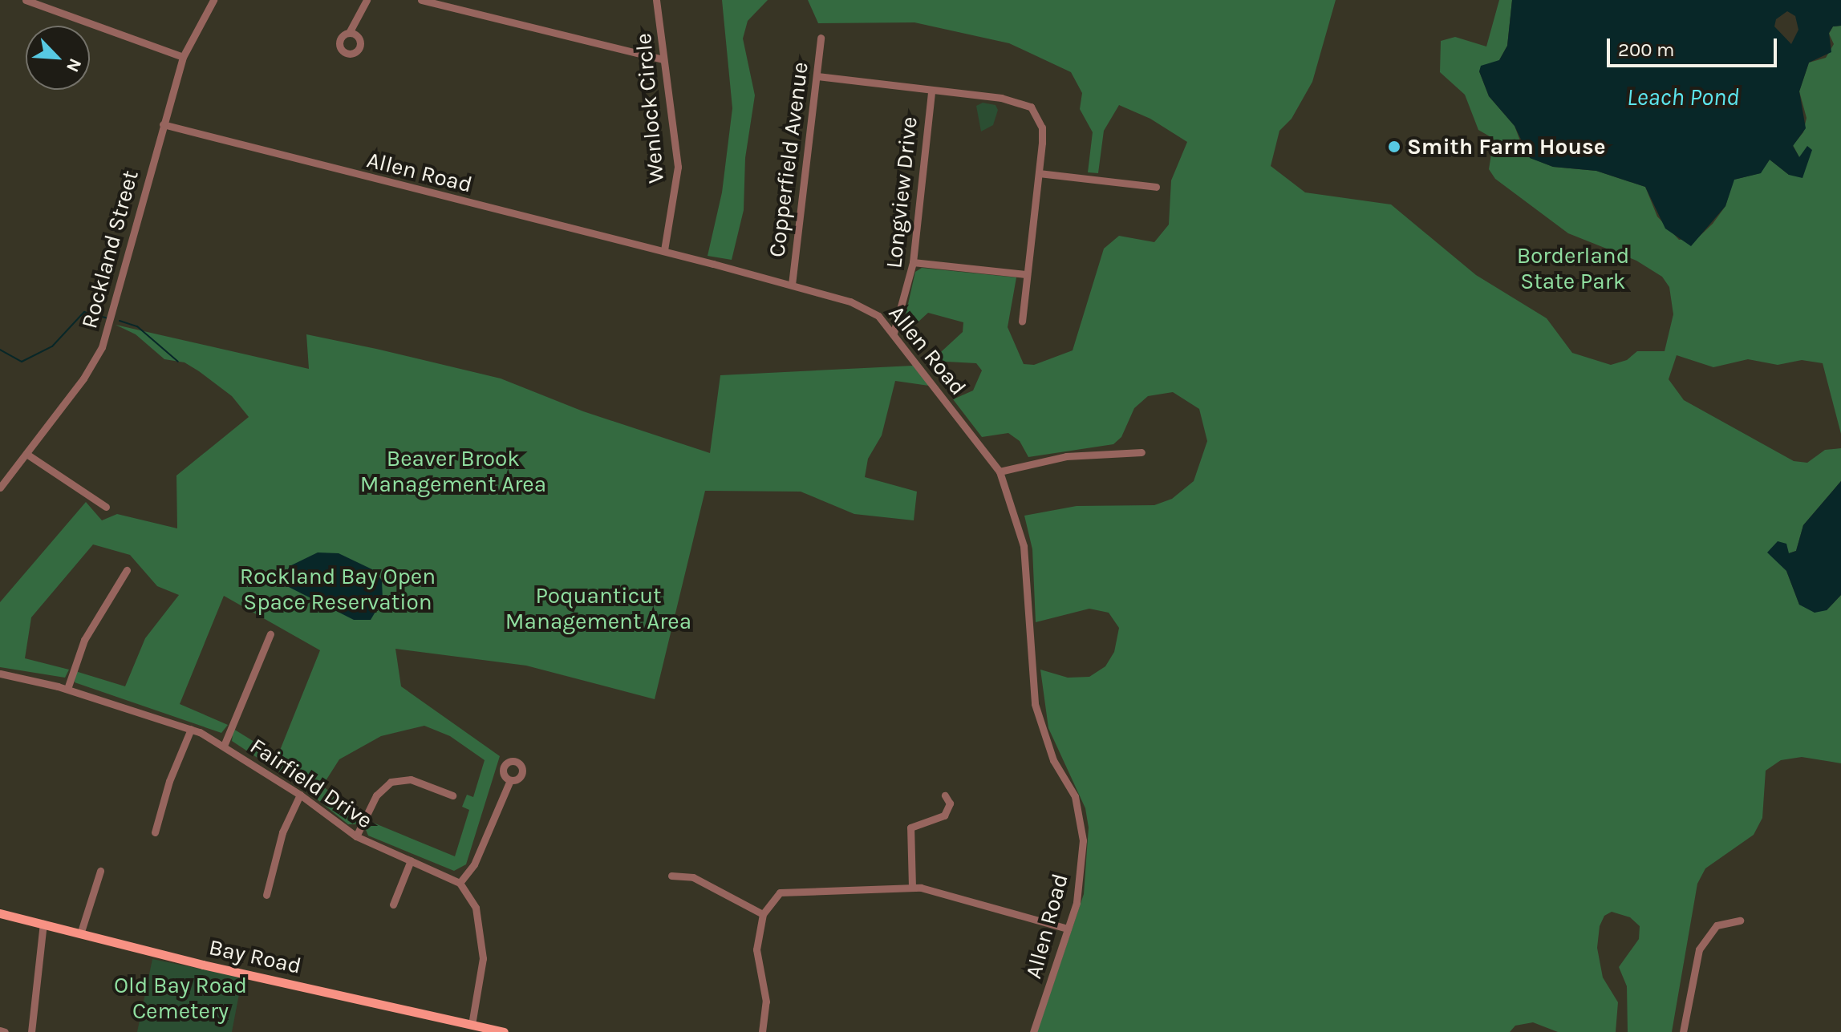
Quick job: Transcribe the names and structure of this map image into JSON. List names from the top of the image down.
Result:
{
  "streets": {
    "main road": ["Bay Road"],
    "street": [
      "Wenlock Circle",
      "Copperfield Avenue",
      "Allen Road",
      "Longview Drive",
      "Rockland Street",
      "Fairfield Drive"
    ]
  },
  "crossings": [
    ["Wenlock Circle", "Allen Road"],
    ["Copperfield Avenue", "Allen Road"],
    ["Allen Road", "Longview Drive"],
    ["Allen Road", "Rockland Street"]
  ],
  "water": ["Leach Pond"],
  "parks": [
    "Borderland State Park",
    "Beaver Brook Management Area",
    "Rockland Bay Open Space Reservation",
    "Poquanticut Management Area",
    "Old Bay Road Cemetery"
  ],
  "places": ["Smith Farm House"],
  "scale_bar": "200 m",
  "north": "bottom right"
}
